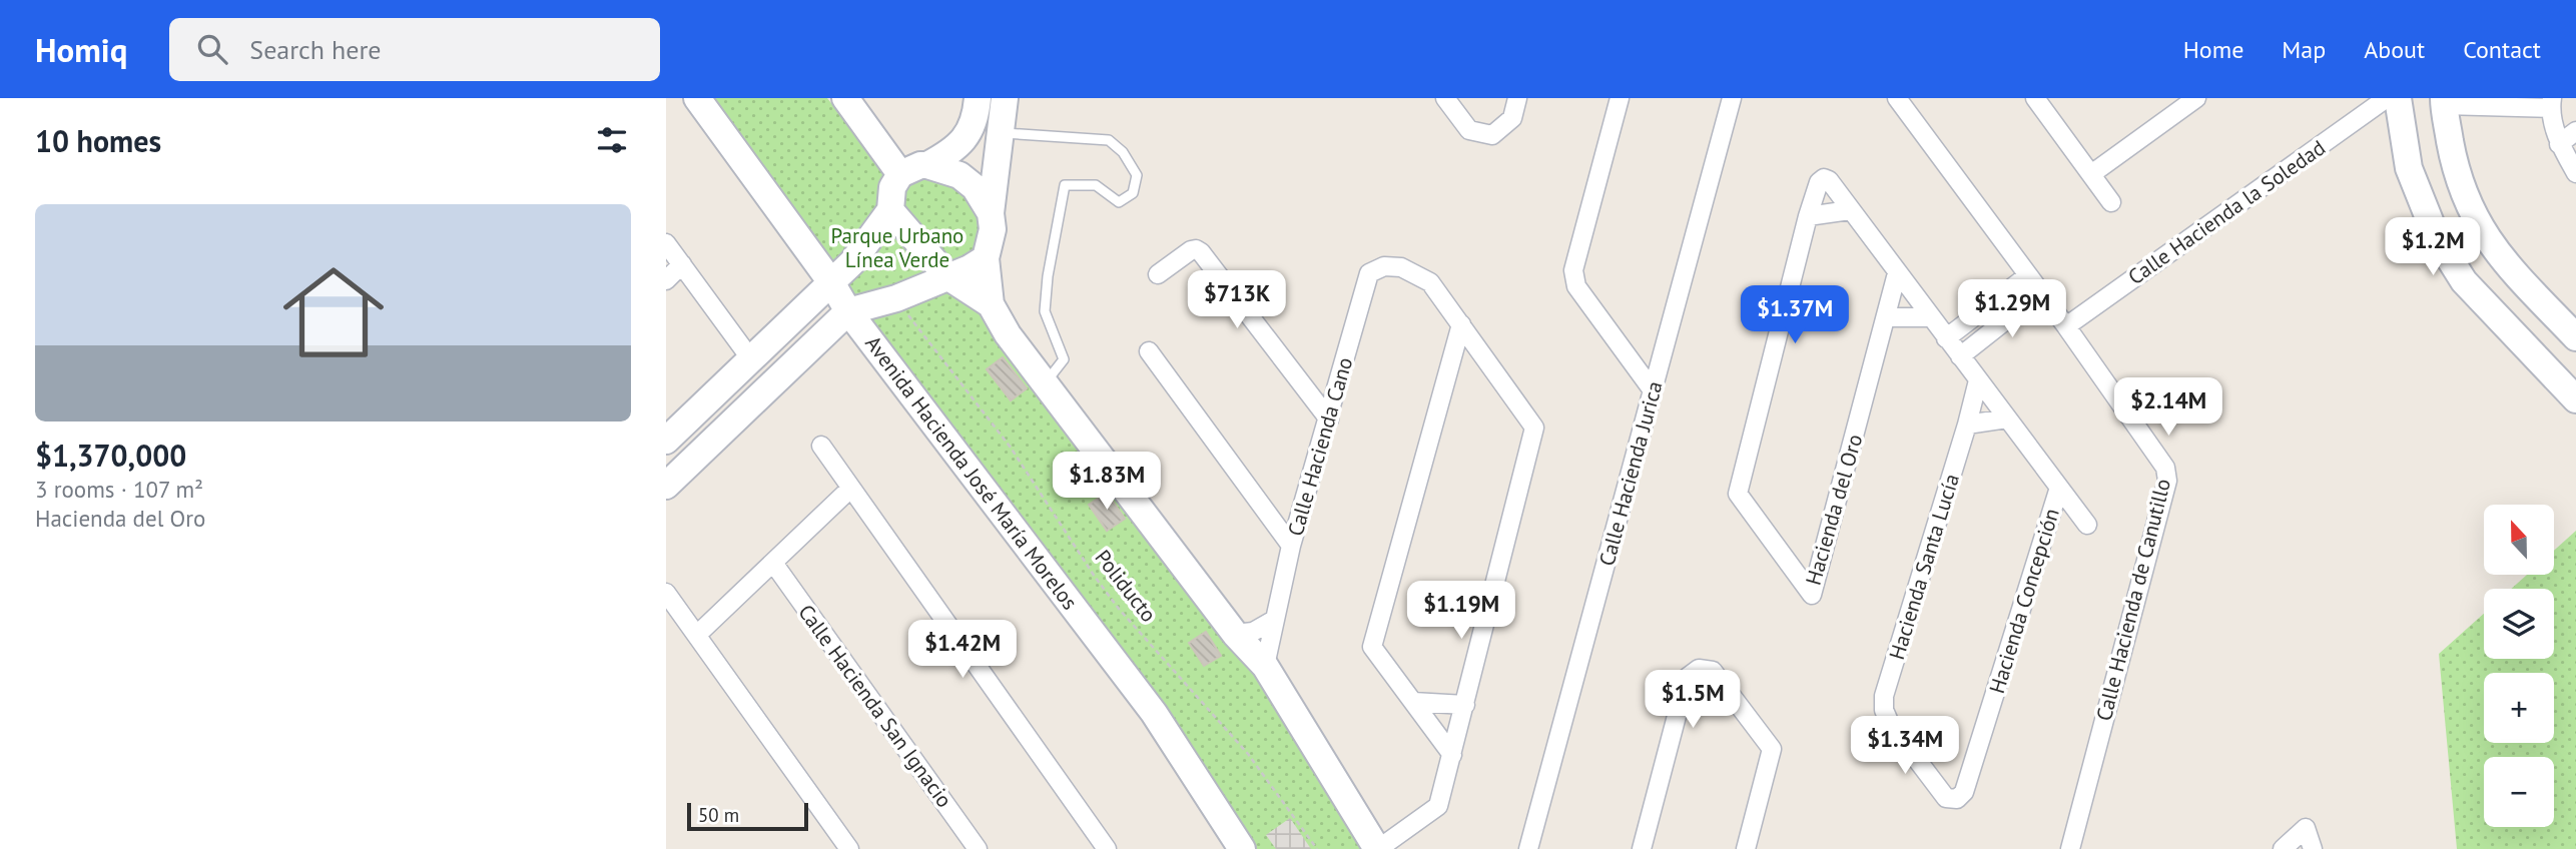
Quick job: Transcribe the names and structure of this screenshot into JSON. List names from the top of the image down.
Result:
{
  "streets": {
    "main road": ["Avenida Hacienda José María Morelos"],
    "street": [
      "Calle Hacienda la Soledad",
      "Calle Hacienda Cano",
      "Calle Hacienda Jurica",
      "Hacienda del Oro",
      "Hacienda Santa Lucía",
      "Calle Hacienda de Canutillo",
      "Hacienda Concepción",
      "Calle Hacienda San Ignacio"
    ],
    "path": ["Poliducto"]
  },
  "crossings": [
    ["Calle Hacienda la Soledad", "Calle Hacienda de Canutillo"],
    ["Hacienda Santa Lucía", "Hacienda Concepción"]
  ],
  "parks": ["Parque Urbano Línea Verde"],
  "scale_bar": "50 m",
  "north": "top",
  "page": {
    "header": "Homiq",
    "search": "Search here",
    "nav": [
      "Home",
      "Map",
      "About",
      "Contact"
    ],
    "heading": "10 homes",
    "list": [
      {
        "name": "$1,370,000",
        "note": "3 rooms · 107 m² · Hacienda del Oro"
      }
    ],
    "price": [
      "$1.2M",
      "$713K",
      "$1.29M",
      "$1.37M",
      "$2.14M",
      "$1.83M",
      "$1.19M",
      "$1.42M",
      "$1.5M",
      "$1.34M"
    ],
    "map_buttons": ["+", "−"],
    "scale": "50 m"
  }
}
